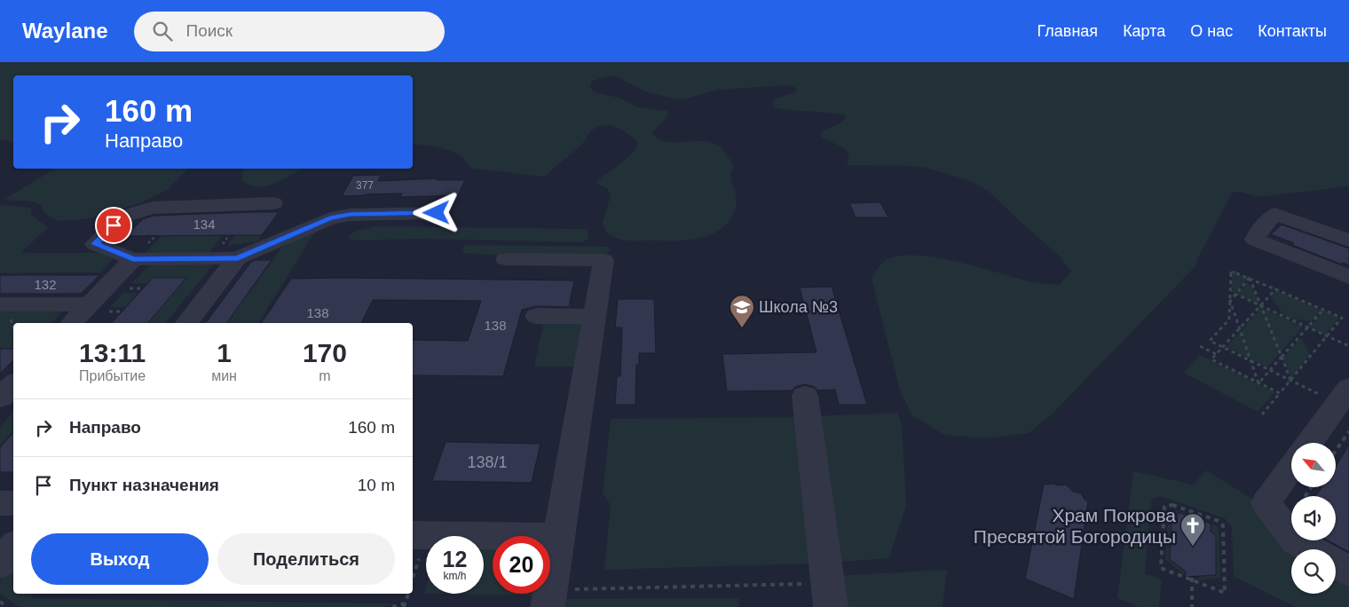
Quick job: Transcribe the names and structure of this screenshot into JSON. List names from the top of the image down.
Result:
{
  "places": {
    "school or university": ["Школа №3"],
    "church": ["Храм Покрова Пресвятой Богородицы"]
  },
  "house_numbers": [
    "377",
    "134",
    "132",
    "138",
    "138",
    "138/1"
  ],
  "north": "top left",
  "page": {
    "header": "Waylane",
    "search": "Поиск",
    "nav": [
      "Главная",
      "Карта",
      "О нас",
      "Контакты"
    ],
    "turn": ["160 m", "Направо"],
    "eta": [
      "13:11",
      "Прибытие",
      "1",
      "мин",
      "170",
      "m"
    ],
    "list": [
      {
        "name": "Направо",
        "value": "160 m"
      },
      {
        "name": "Пункт назначения",
        "value": "10 m"
      }
    ],
    "buttons": ["Выход", "Поделиться"],
    "speed": "12 km/h",
    "limit": "20"
  }
}
